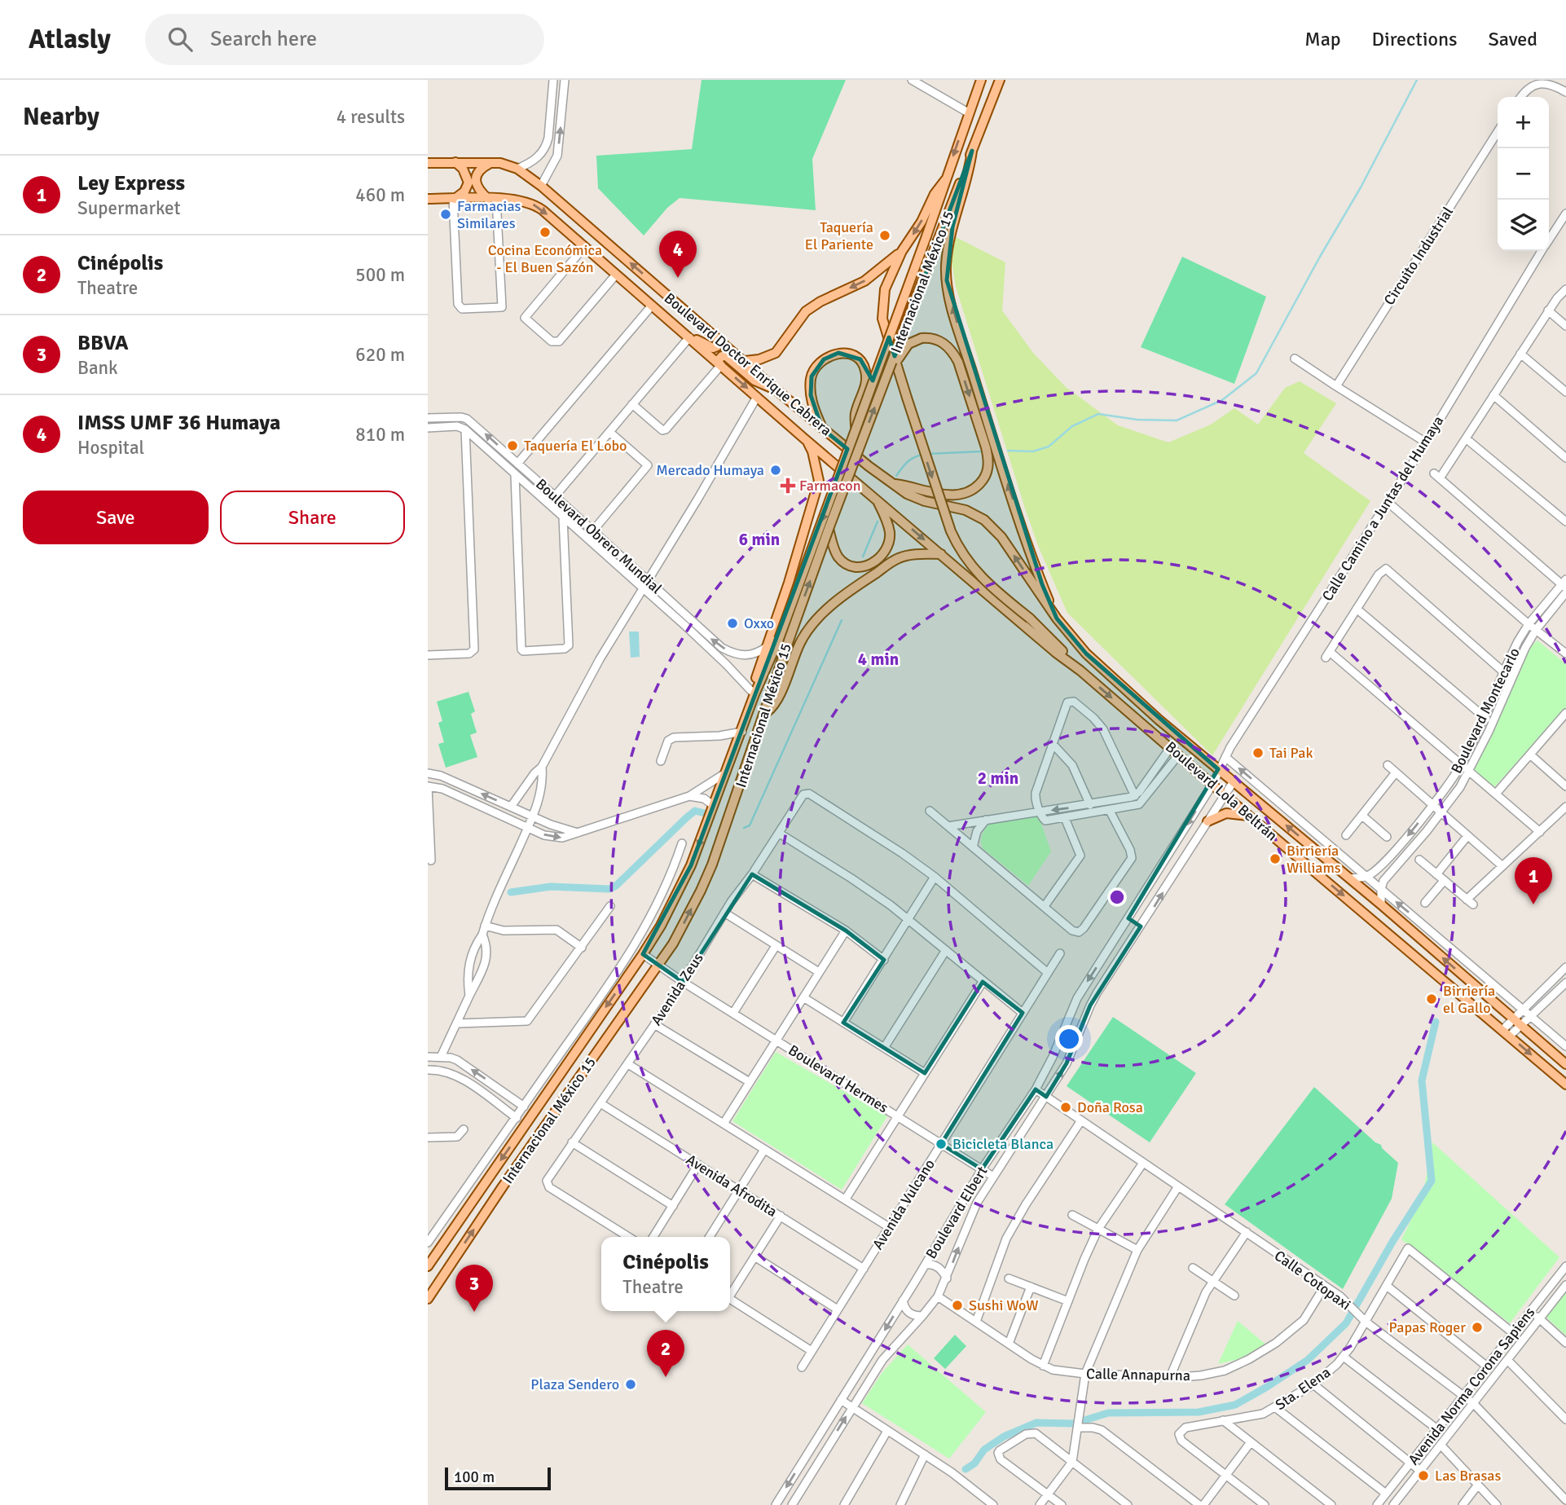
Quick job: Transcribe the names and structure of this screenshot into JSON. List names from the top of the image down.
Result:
{
  "streets": {
    "main road": ["Internacional México 15", "Boulevard Doctor Enrique Cabrera", "Boulevard Lola Beltrán"],
    "street": [
      "Circuito Industrial",
      "Calle Camino a Juntas del Humaya",
      "Boulevard Obrero Mundial",
      "Boulevard Montecarlo",
      "Avenida Zeus",
      "Boulevard Hermes",
      "Avenida Afrodita",
      "Avenida Vulcano",
      "Boulevard Elbert",
      "Calle Cotopaxi",
      "Calle Annapurna",
      "Avenida Norma Corona Sapiens",
      "Sta. Elena"
    ]
  },
  "crossings": [
    ["Internacional México 15", "Boulevard Hermes"],
    ["Boulevard Doctor Enrique Cabrera", "Boulevard Lola Beltrán"],
    ["Calle Camino a Juntas del Humaya", "Boulevard Lola Beltrán"],
    ["Calle Camino a Juntas del Humaya", "Boulevard Elbert"],
    ["Boulevard Lola Beltrán", "Boulevard Elbert"],
    ["Avenida Zeus", "Boulevard Hermes"],
    ["Avenida Zeus", "Avenida Afrodita"],
    ["Boulevard Hermes", "Avenida Vulcano"],
    ["Boulevard Hermes", "Boulevard Elbert"],
    ["Avenida Afrodita", "Avenida Vulcano"],
    ["Boulevard Elbert", "Calle Cotopaxi"],
    ["Boulevard Elbert", "Calle Annapurna"],
    ["Calle Cotopaxi", "Calle Annapurna"],
    ["Calle Cotopaxi", "Avenida Norma Corona Sapiens"],
    ["Calle Cotopaxi", "Sta. Elena"],
    ["Avenida Norma Corona Sapiens", "Sta. Elena"]
  ],
  "places": {
    "other": [
      "Farmacias Similares",
      "Cocina Económica - El Buen Sazón",
      "Taquería El Pariente",
      "Taquería El Lobo",
      "Mercado Humaya",
      "Oxxo",
      "Tai Pak",
      "Birriería Williams",
      "Birriería el Gallo",
      "Doña Rosa",
      "Bicicleta Blanca",
      "Sushi WoW",
      "Papas Roger",
      "Plaza Sendero",
      "Las Brasas"
    ],
    "health": ["Farmacon"]
  },
  "scale_bar": "100 m",
  "page": {
    "header": "Atlasly",
    "search": "Search here",
    "nav": ["Map", "Directions", "Saved"],
    "heading": ["Nearby", "4 results"],
    "map_buttons": ["+", "−"],
    "list": [
      {
        "mark": "1",
        "name": "Ley Express",
        "note": "Supermarket",
        "value": "460 m"
      },
      {
        "mark": "2",
        "name": "Cinépolis",
        "note": "Theatre",
        "value": "500 m"
      },
      {
        "mark": "3",
        "name": "BBVA",
        "note": "Bank",
        "value": "620 m"
      },
      {
        "mark": "4",
        "name": "IMSS UMF 36 Humaya",
        "note": "Hospital",
        "value": "810 m"
      }
    ],
    "pins": [
      "4",
      "1",
      "3",
      "2"
    ],
    "buttons": ["Save", "Share"],
    "popup": ["Cinépolis", "Theatre"],
    "scale": "100 m"
  },
  "rings": ["6 min", "4 min", "2 min"]
}
